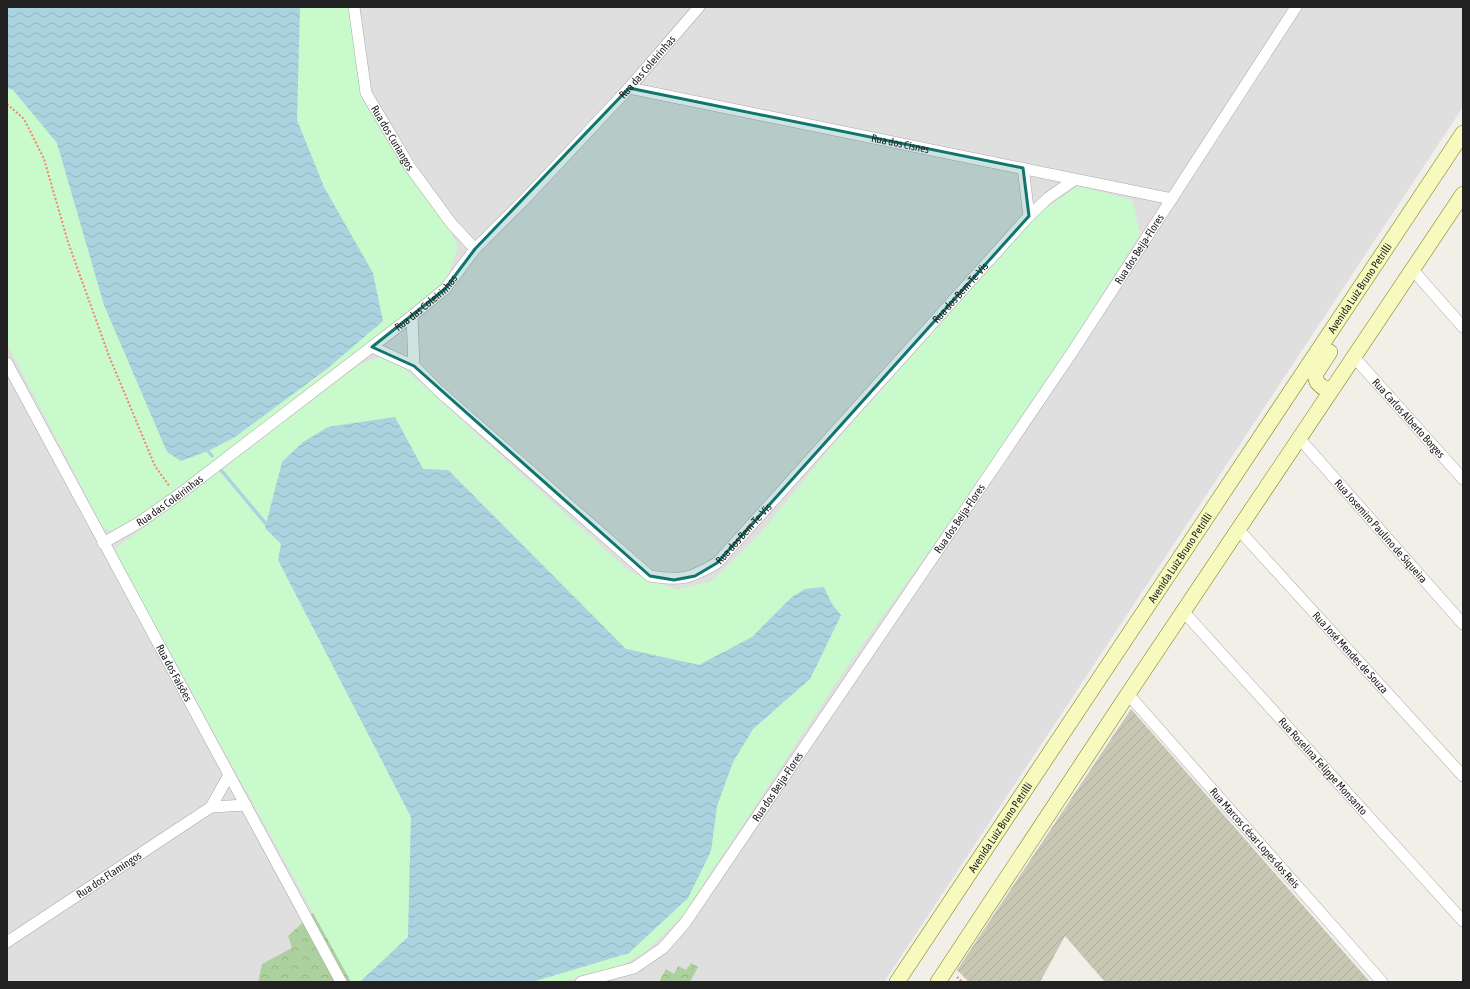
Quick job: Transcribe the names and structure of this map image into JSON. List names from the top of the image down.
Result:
{
  "streets": {
    "main road": ["Avenida Luiz Bruno Petrilli"],
    "street": [
      "Rua das Coleirinhas",
      "Rua dos Curiangos",
      "Rua dos Cisnes",
      "Rua dos Beija-Flores",
      "Rua dos Bem-Te-Vis",
      "Rua Carlos Alberto Borges",
      "Rua Josemiro Paulino de Siqueira",
      "Rua José Mendes de Souza",
      "Rua dos Faisões",
      "Rua Roselina Felippe Monsanto",
      "Rua Marcos César Lopes dos Reis",
      "Rua dos Flamingos"
    ]
  },
  "crossings": [
    ["Rua das Coleirinhas", "Rua dos Curiangos"],
    ["Rua das Coleirinhas", "Rua dos Cisnes"],
    ["Rua das Coleirinhas", "Rua dos Bem-Te-Vis"],
    ["Rua das Coleirinhas", "Rua dos Faisões"],
    ["Rua dos Cisnes", "Rua dos Beija-Flores"],
    ["Rua dos Cisnes", "Rua dos Bem-Te-Vis"],
    ["Rua dos Faisões", "Rua dos Flamingos"]
  ]
}
